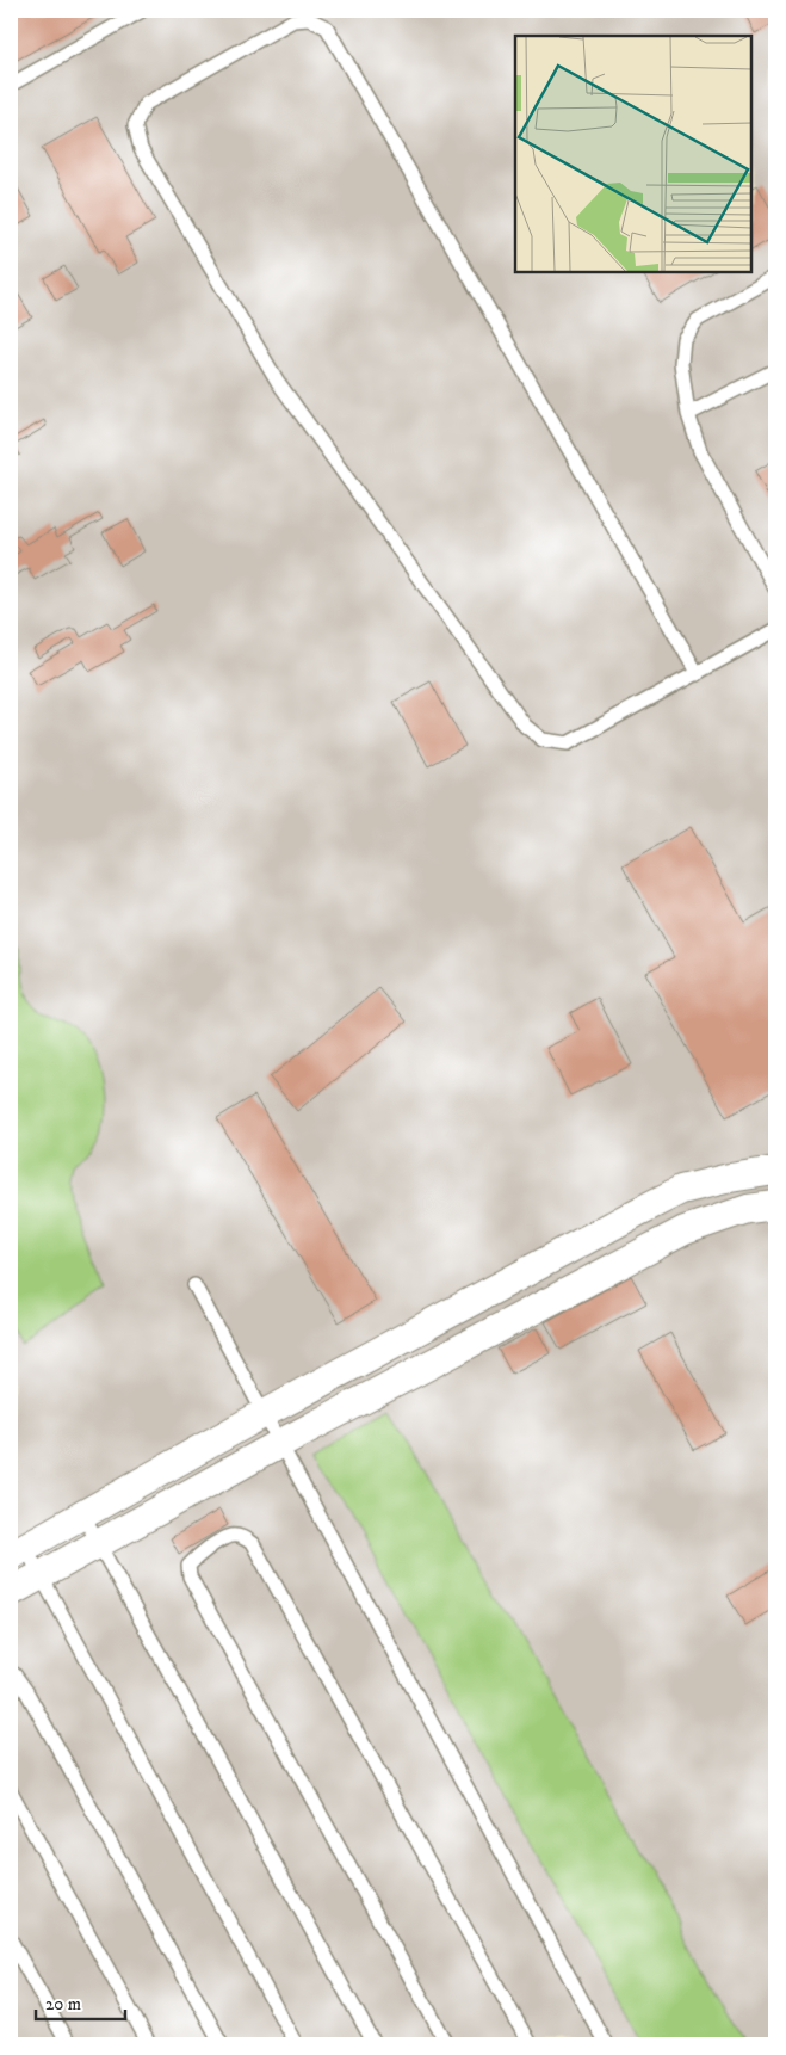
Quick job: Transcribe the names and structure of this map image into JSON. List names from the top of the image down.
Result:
{
  "scale_bar": "20 m"
}
